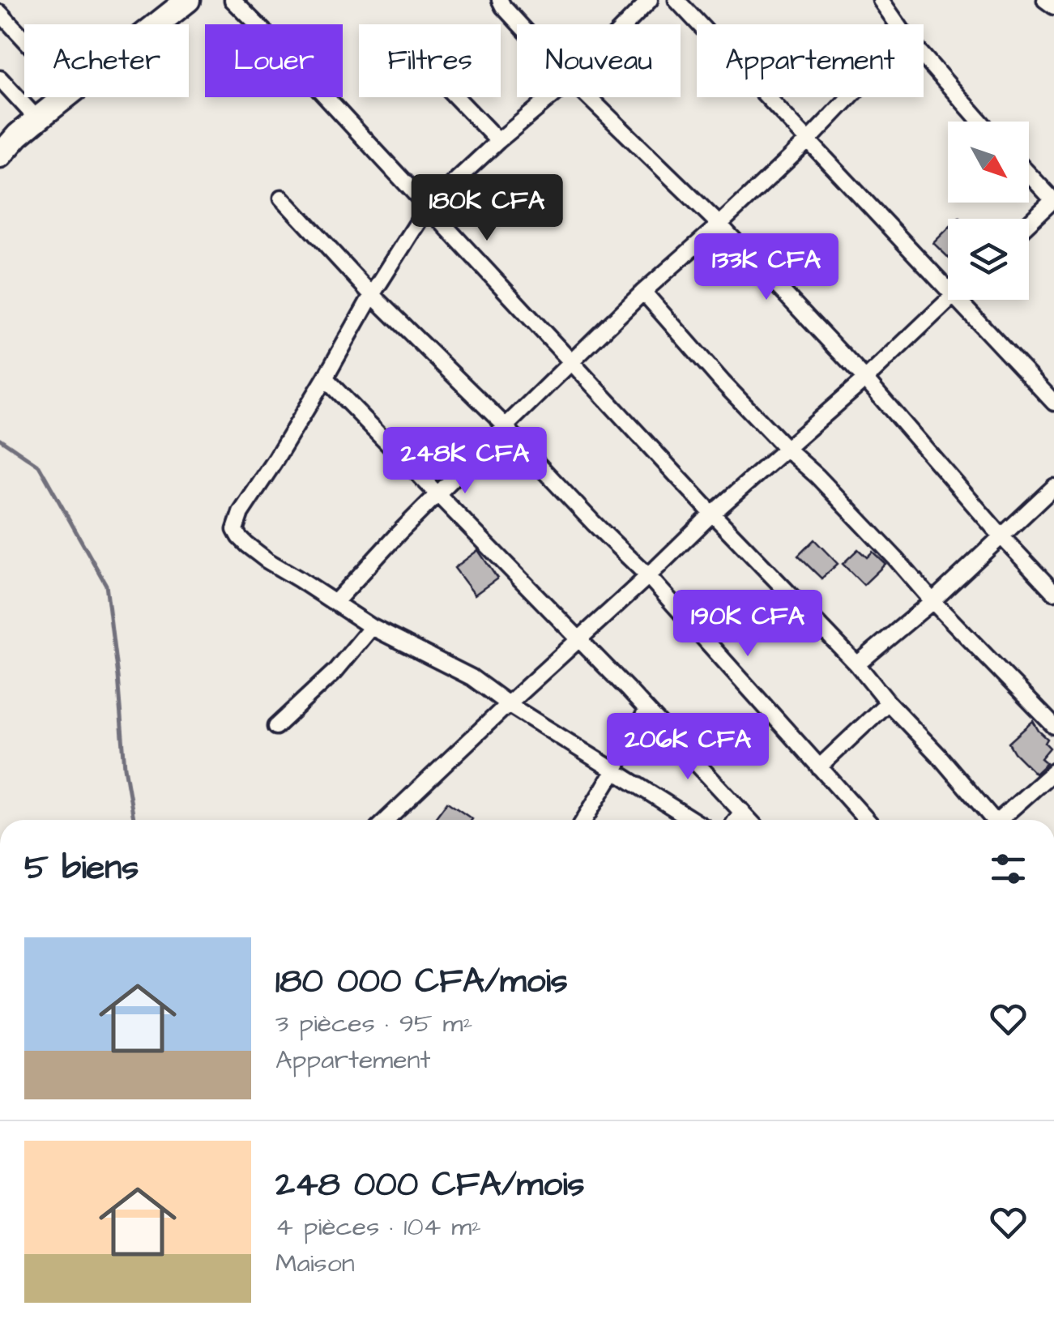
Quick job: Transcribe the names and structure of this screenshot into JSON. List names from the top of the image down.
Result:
{
  "north": "bottom right",
  "page": {
    "chip": [
      "Acheter",
      "Louer",
      "Filtres",
      "Nouveau",
      "Appartement"
    ],
    "price": [
      "180K CFA",
      "133K CFA",
      "248K CFA",
      "190K CFA",
      "206K CFA"
    ],
    "heading": "5 biens",
    "list": [
      {
        "name": "180 000 CFA/mois",
        "note": "3 pièces · 95 m² · Appartement"
      },
      {
        "name": "248 000 CFA/mois",
        "note": "4 pièces · 104 m² · Maison"
      }
    ]
  }
}
